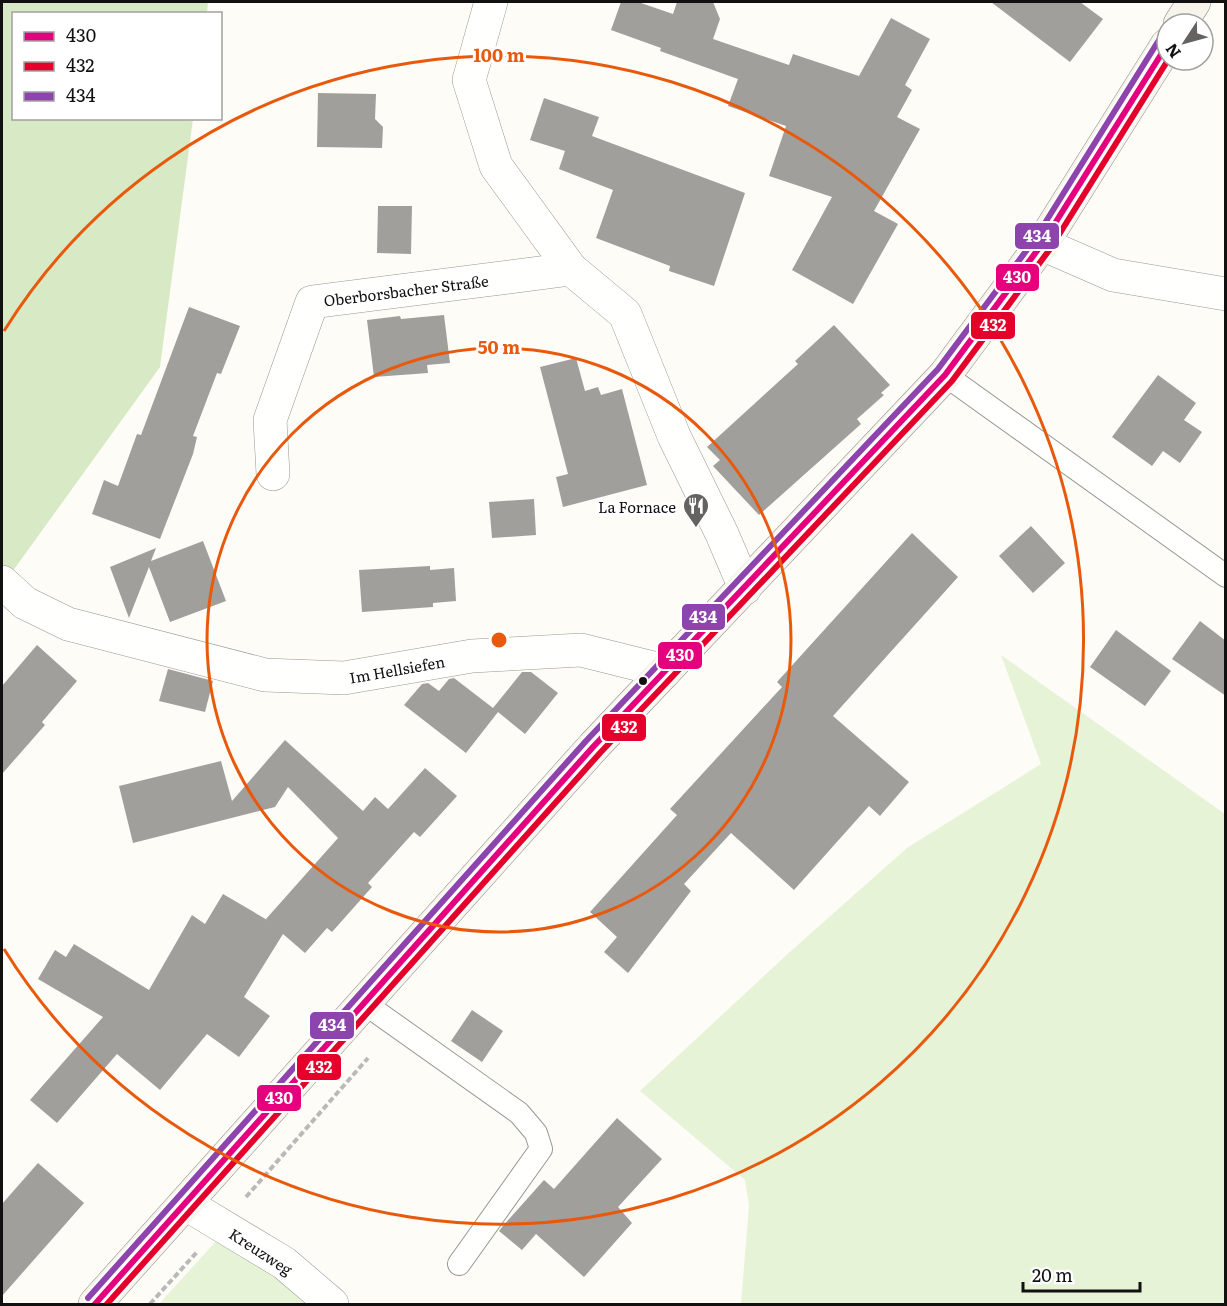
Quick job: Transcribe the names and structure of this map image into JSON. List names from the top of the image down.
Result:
{
  "streets": {
    "street": ["Oberborsbacher Straße", "Im Hellsiefen", "Kreuzweg"]
  },
  "places": {
    "restaurant": ["La Fornace"]
  },
  "lines": ["transit line 434", "transit line 430", "transit line 432"],
  "legend": ["430", "432", "434"],
  "scale_bar": "20 m",
  "north": "bottom left",
  "rings": ["100 m", "50 m"]
}
